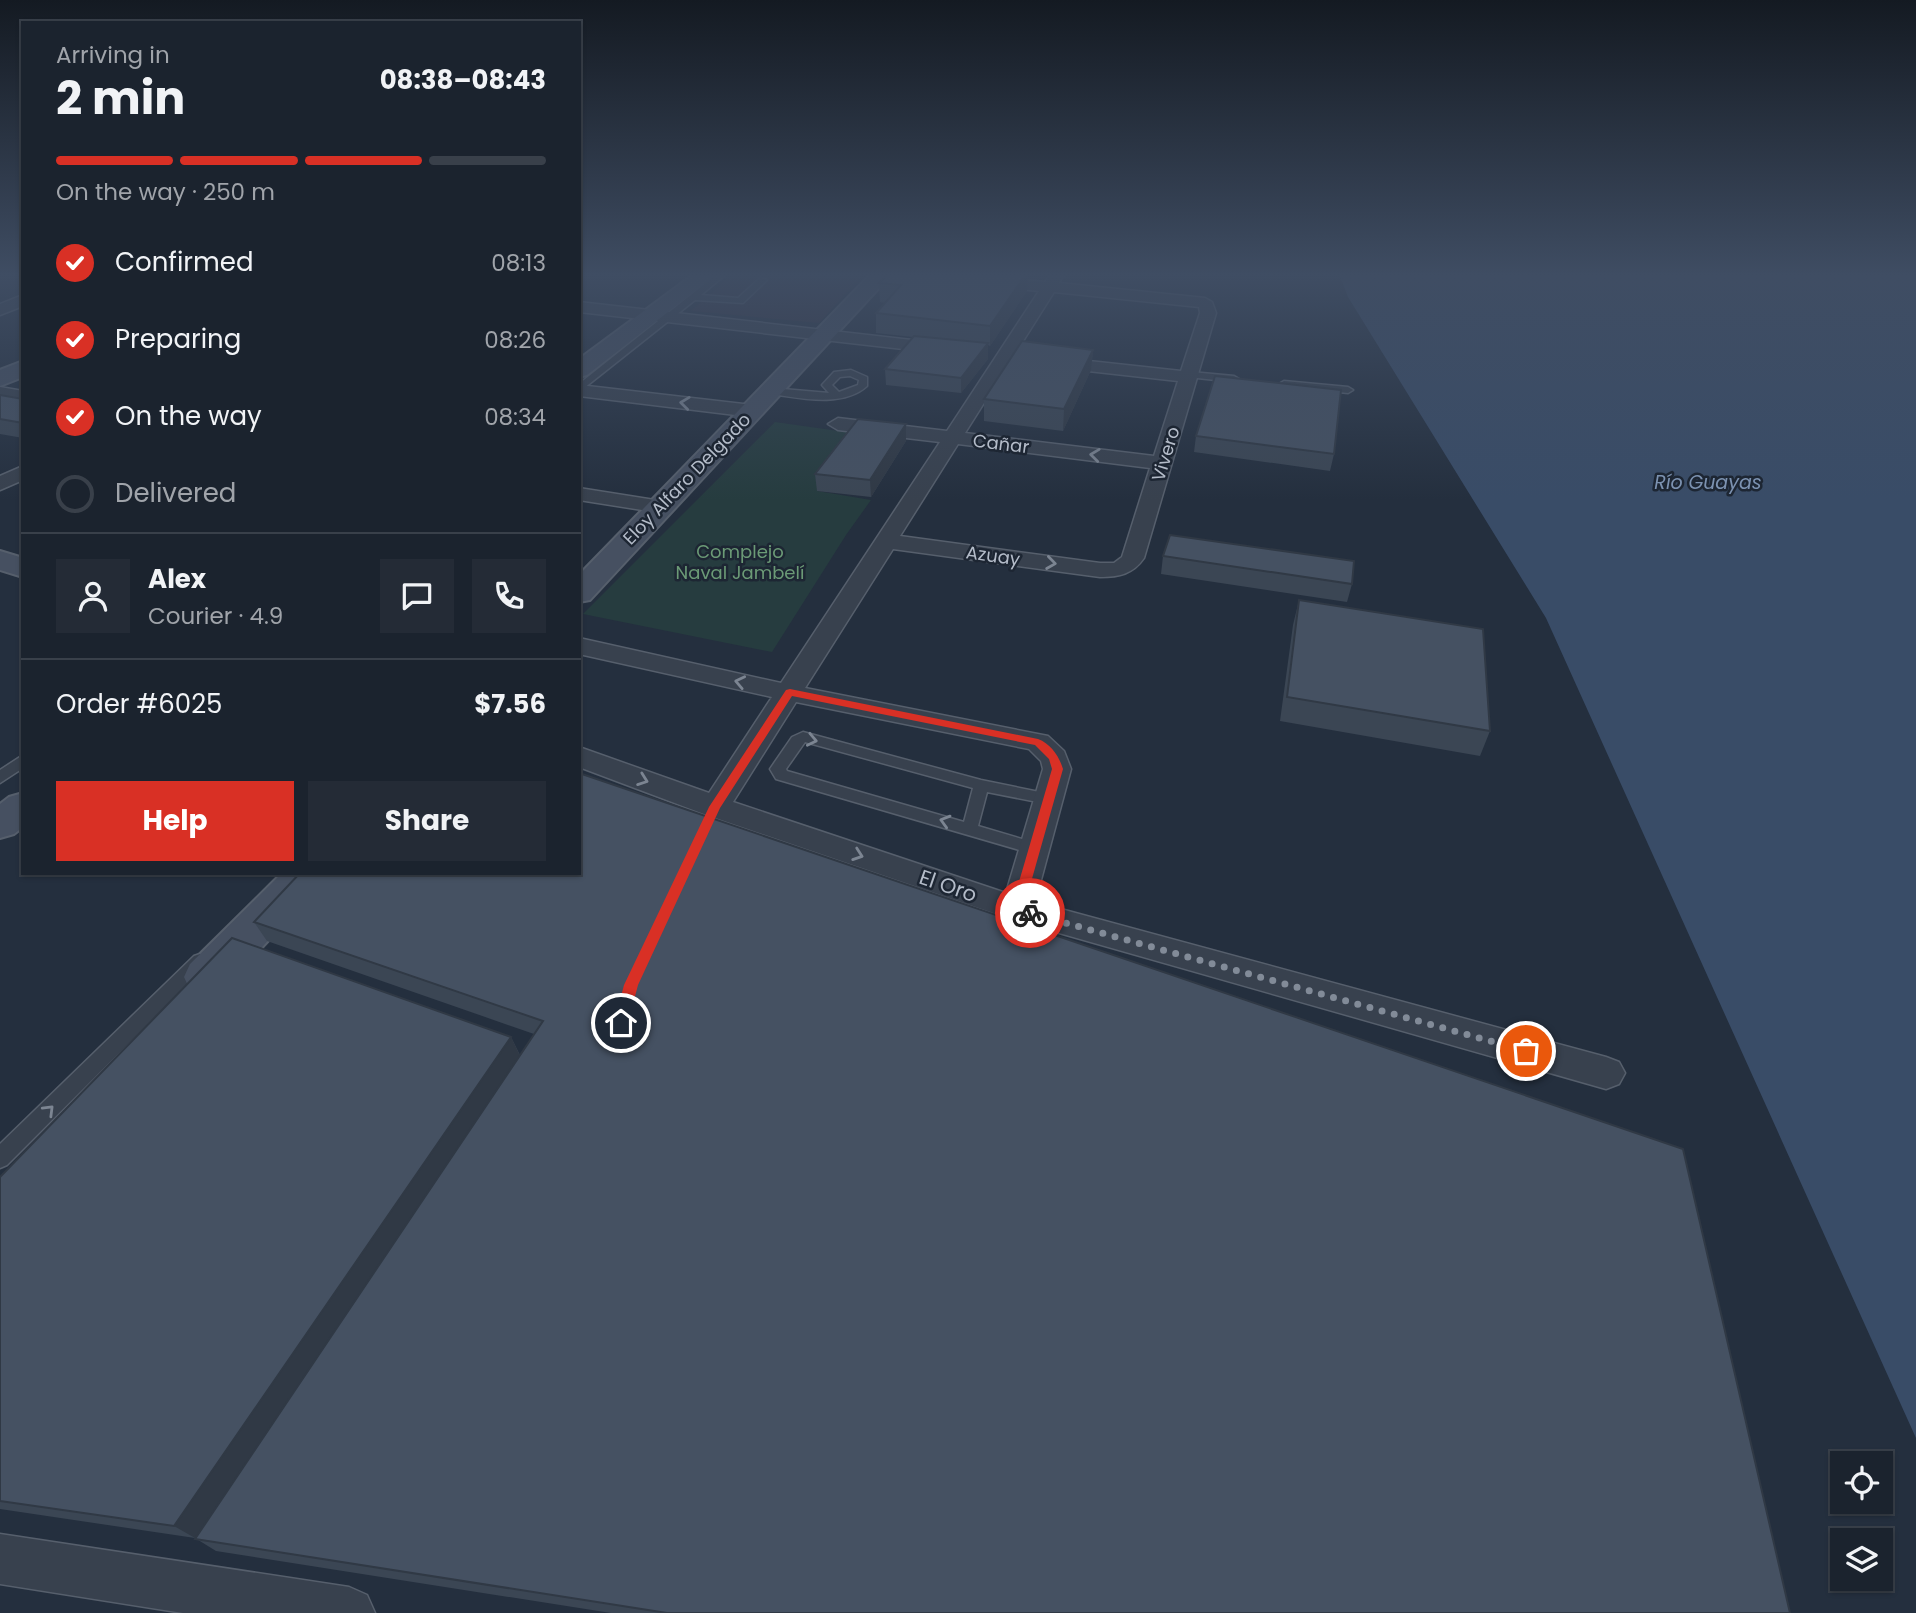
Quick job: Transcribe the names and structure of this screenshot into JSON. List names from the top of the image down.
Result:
{
  "streets": {
    "main road": ["Eloy Alfaro Delgado"],
    "street": [
      "Cañar",
      "Vivero",
      "Azuay",
      "El Oro"
    ]
  },
  "crossings": [
    ["Cañar", "Vivero"],
    ["Vivero", "Azuay"]
  ],
  "water": ["Río Guayas"],
  "parks": ["Complejo Naval Jambelí"],
  "page": {
    "heading": ["2 min", "Arriving in", "08:38–08:43"],
    "panel": [
      "Alex",
      "Courier · 4.9",
      "Order #6025",
      "$7.56"
    ],
    "bar": "On the way · 250 m",
    "list": [
      ["Confirmed", "08:13"],
      ["Preparing", "08:26"],
      ["On the way", "08:34"],
      "Delivered"
    ],
    "buttons": ["Help", "Share"]
  }
}
